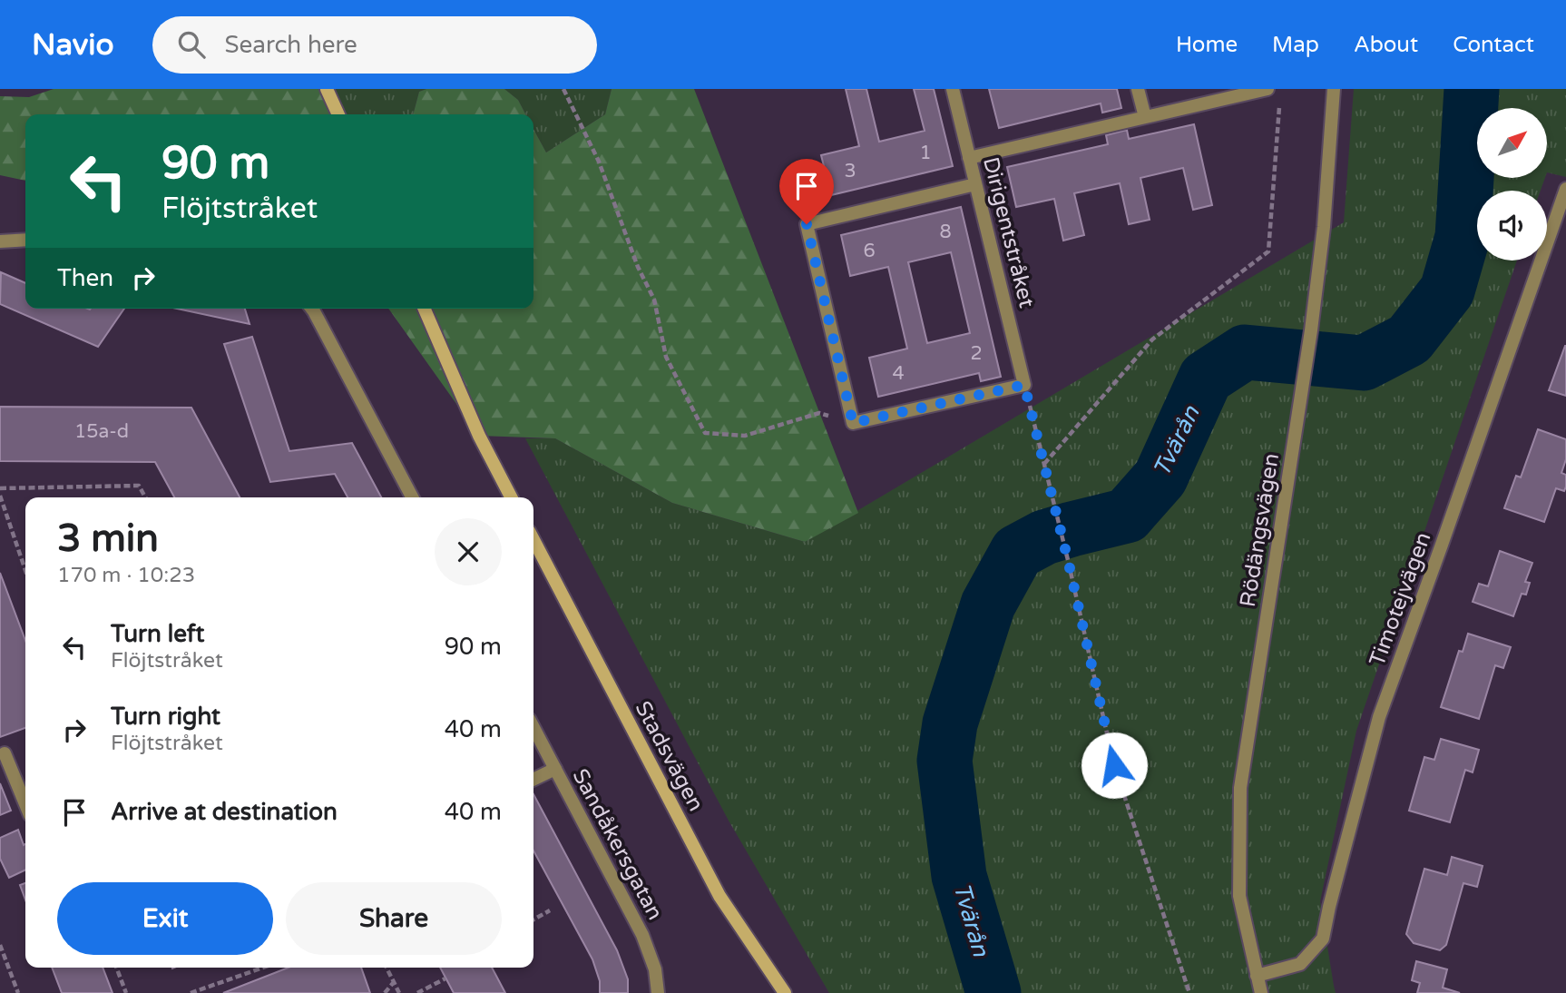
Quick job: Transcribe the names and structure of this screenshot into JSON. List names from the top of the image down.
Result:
{
  "streets": {
    "main road": ["Stadsvägen"],
    "street": [
      "Dirigentstråket",
      "Rödängsvägen",
      "Timotejvägen",
      "Sandåkersgatan"
    ]
  },
  "crossings": [
    ["Rödängsvägen", "Timotejvägen"]
  ],
  "water": ["Tvärån"],
  "house_numbers": [
    "1",
    "3",
    "8",
    "6",
    "2",
    "4",
    "15a-d"
  ],
  "north": "top right",
  "page": {
    "header": "Navio",
    "search": "Search here",
    "nav": [
      "Home",
      "Map",
      "About",
      "Contact"
    ],
    "turn": ["90 m", "Flöjtstråket"],
    "then": "Then",
    "heading": ["3 min", "170 m · 10:23"],
    "list": [
      {
        "name": "Turn left",
        "note": "Flöjtstråket",
        "value": "90 m"
      },
      {
        "name": "Turn right",
        "note": "Flöjtstråket",
        "value": "40 m"
      },
      {
        "name": "Arrive at destination",
        "value": "40 m"
      }
    ],
    "buttons": ["Exit", "Share"]
  }
}
